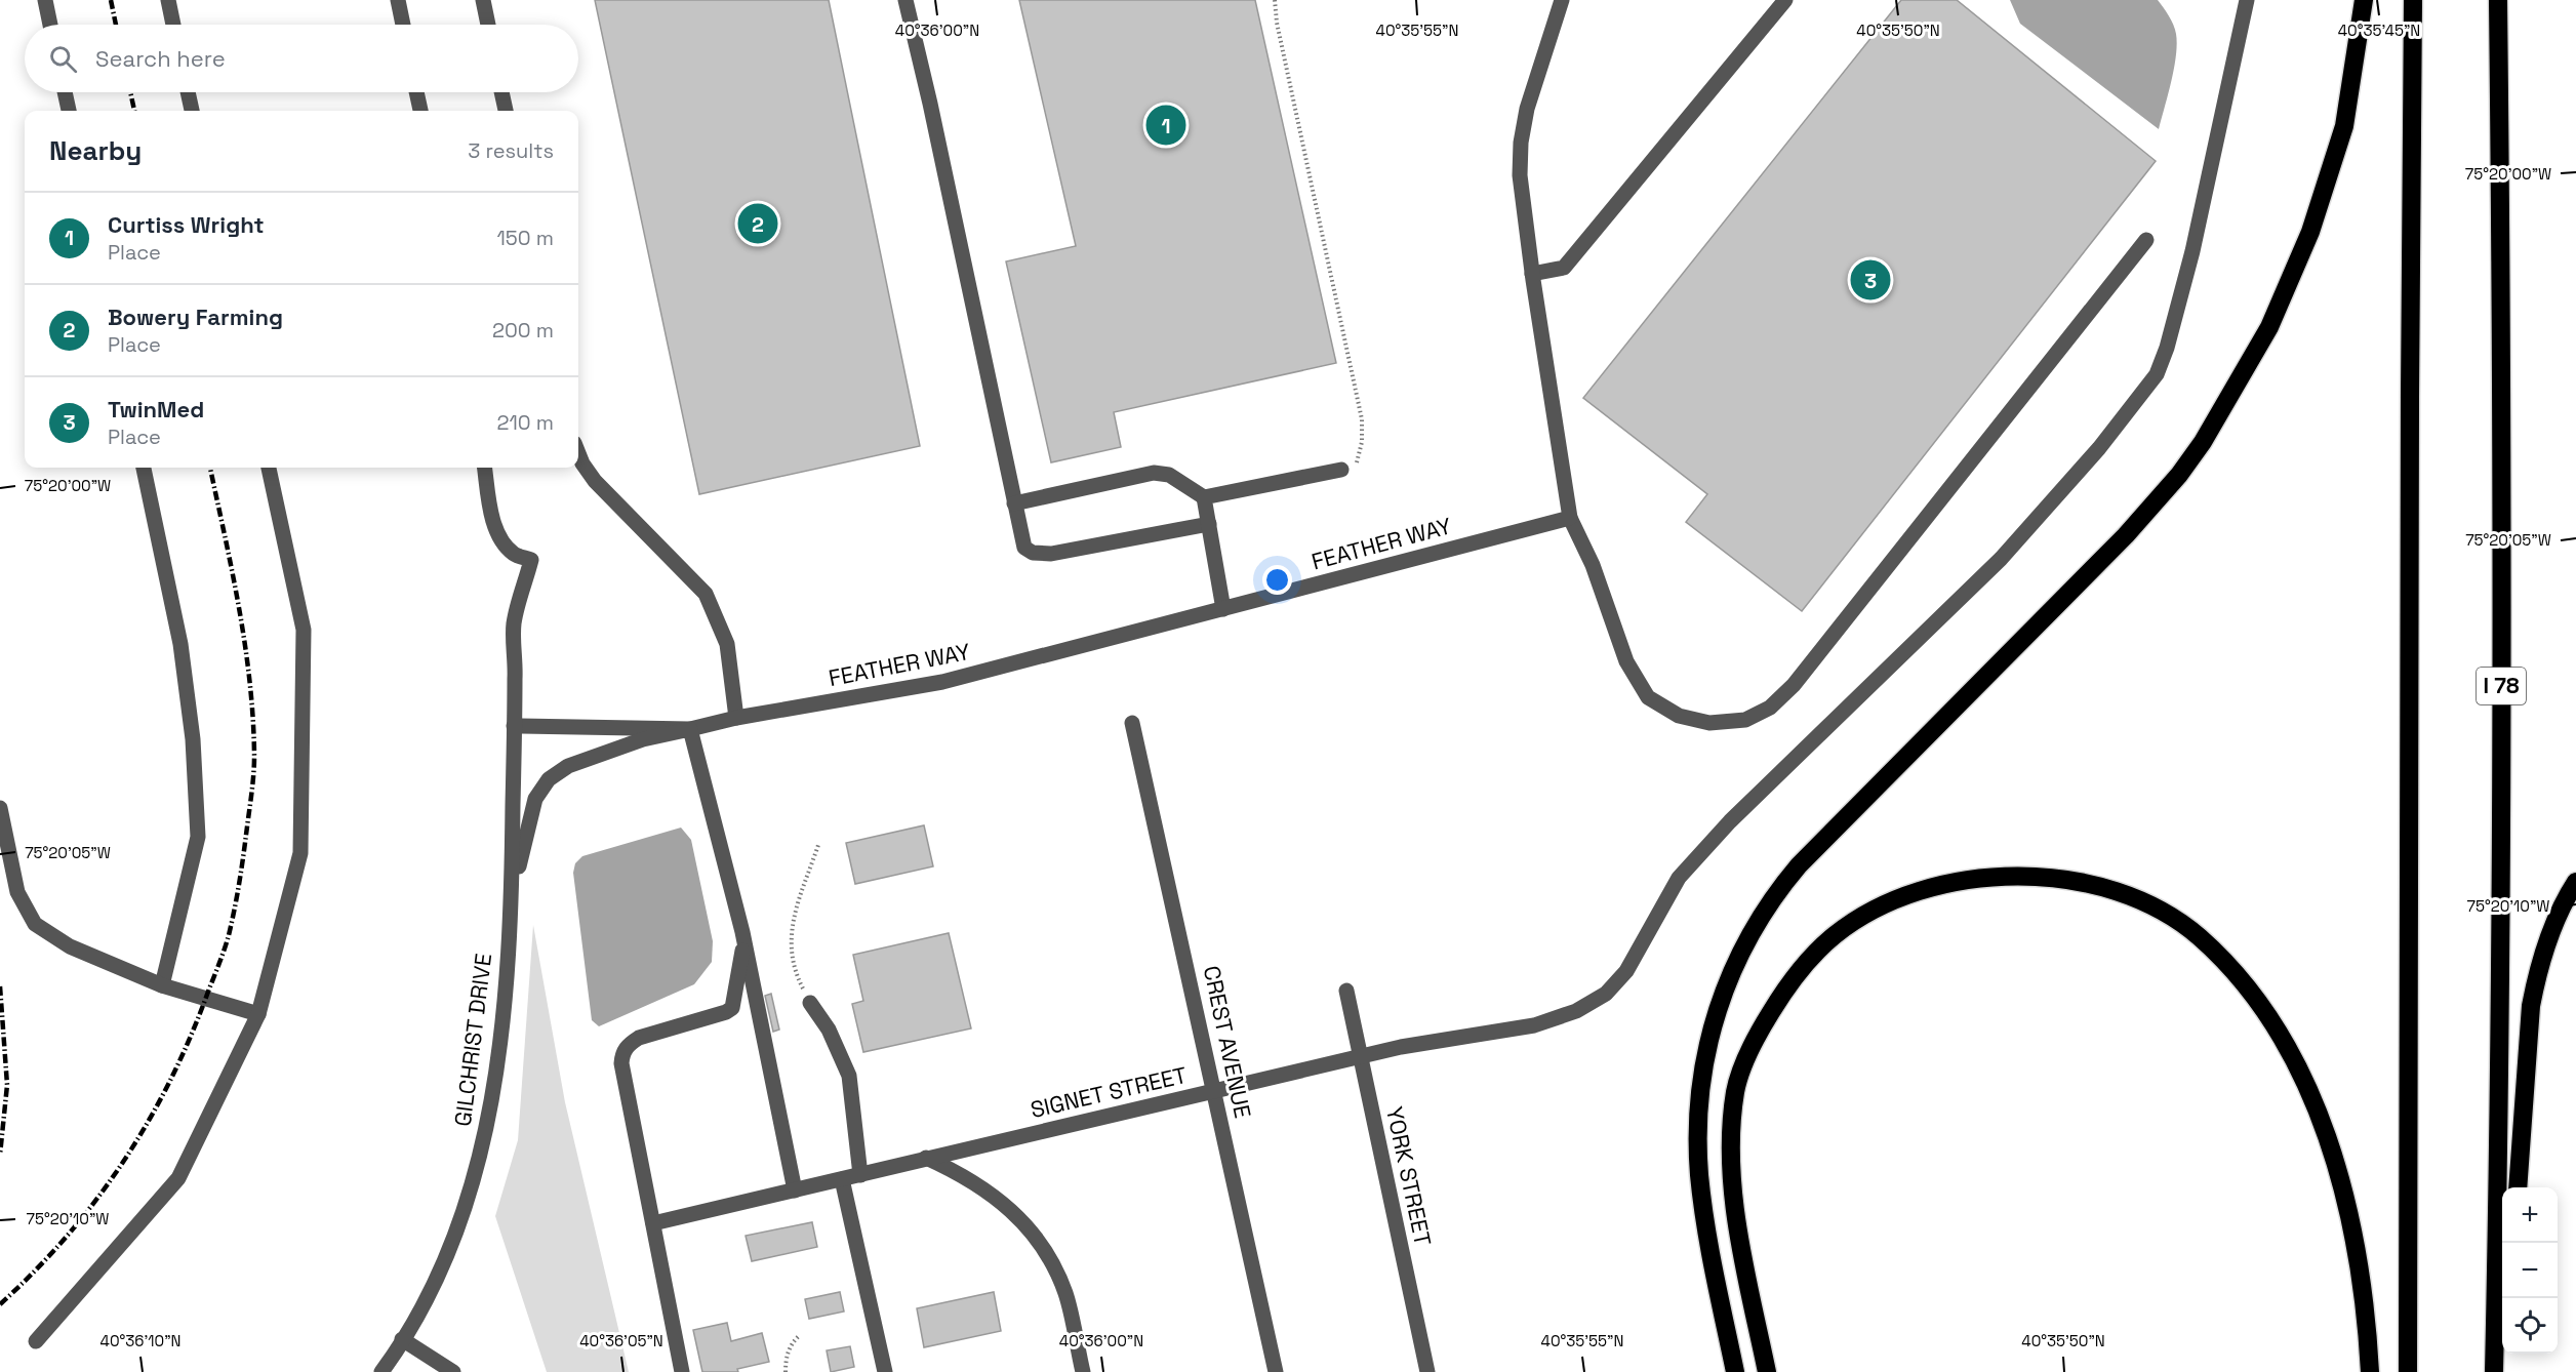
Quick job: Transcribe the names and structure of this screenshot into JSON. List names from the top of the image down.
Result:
{
  "streets": {
    "highway": ["I 78"],
    "street": [
      "FEATHER WAY",
      "GILCHRIST DRIVE",
      "CREST AVENUE",
      "SIGNET STREET",
      "YORK STREET"
    ]
  },
  "crossings": [
    ["FEATHER WAY", "GILCHRIST DRIVE"],
    ["CREST AVENUE", "SIGNET STREET"],
    ["SIGNET STREET", "YORK STREET"]
  ],
  "page": {
    "search": "Search here",
    "pins": ["1", "2", "3"],
    "heading": ["Nearby", "3 results"],
    "list": [
      {
        "mark": "1",
        "name": "Curtiss Wright",
        "note": "Place",
        "value": "150 m"
      },
      {
        "mark": "2",
        "name": "Bowery Farming",
        "note": "Place",
        "value": "200 m"
      },
      {
        "mark": "3",
        "name": "TwinMed",
        "note": "Place",
        "value": "210 m"
      }
    ],
    "map_buttons": ["+", "−"]
  },
  "coordinates": [
    "40°36'00\"N",
    "40°35'55\"N",
    "40°35'50\"N",
    "40°35'45\"N",
    "75°20'00\"W",
    "75°20'05\"W",
    "75°20'10\"W",
    "40°36'10\"N",
    "40°36'05\"N"
  ]
}
